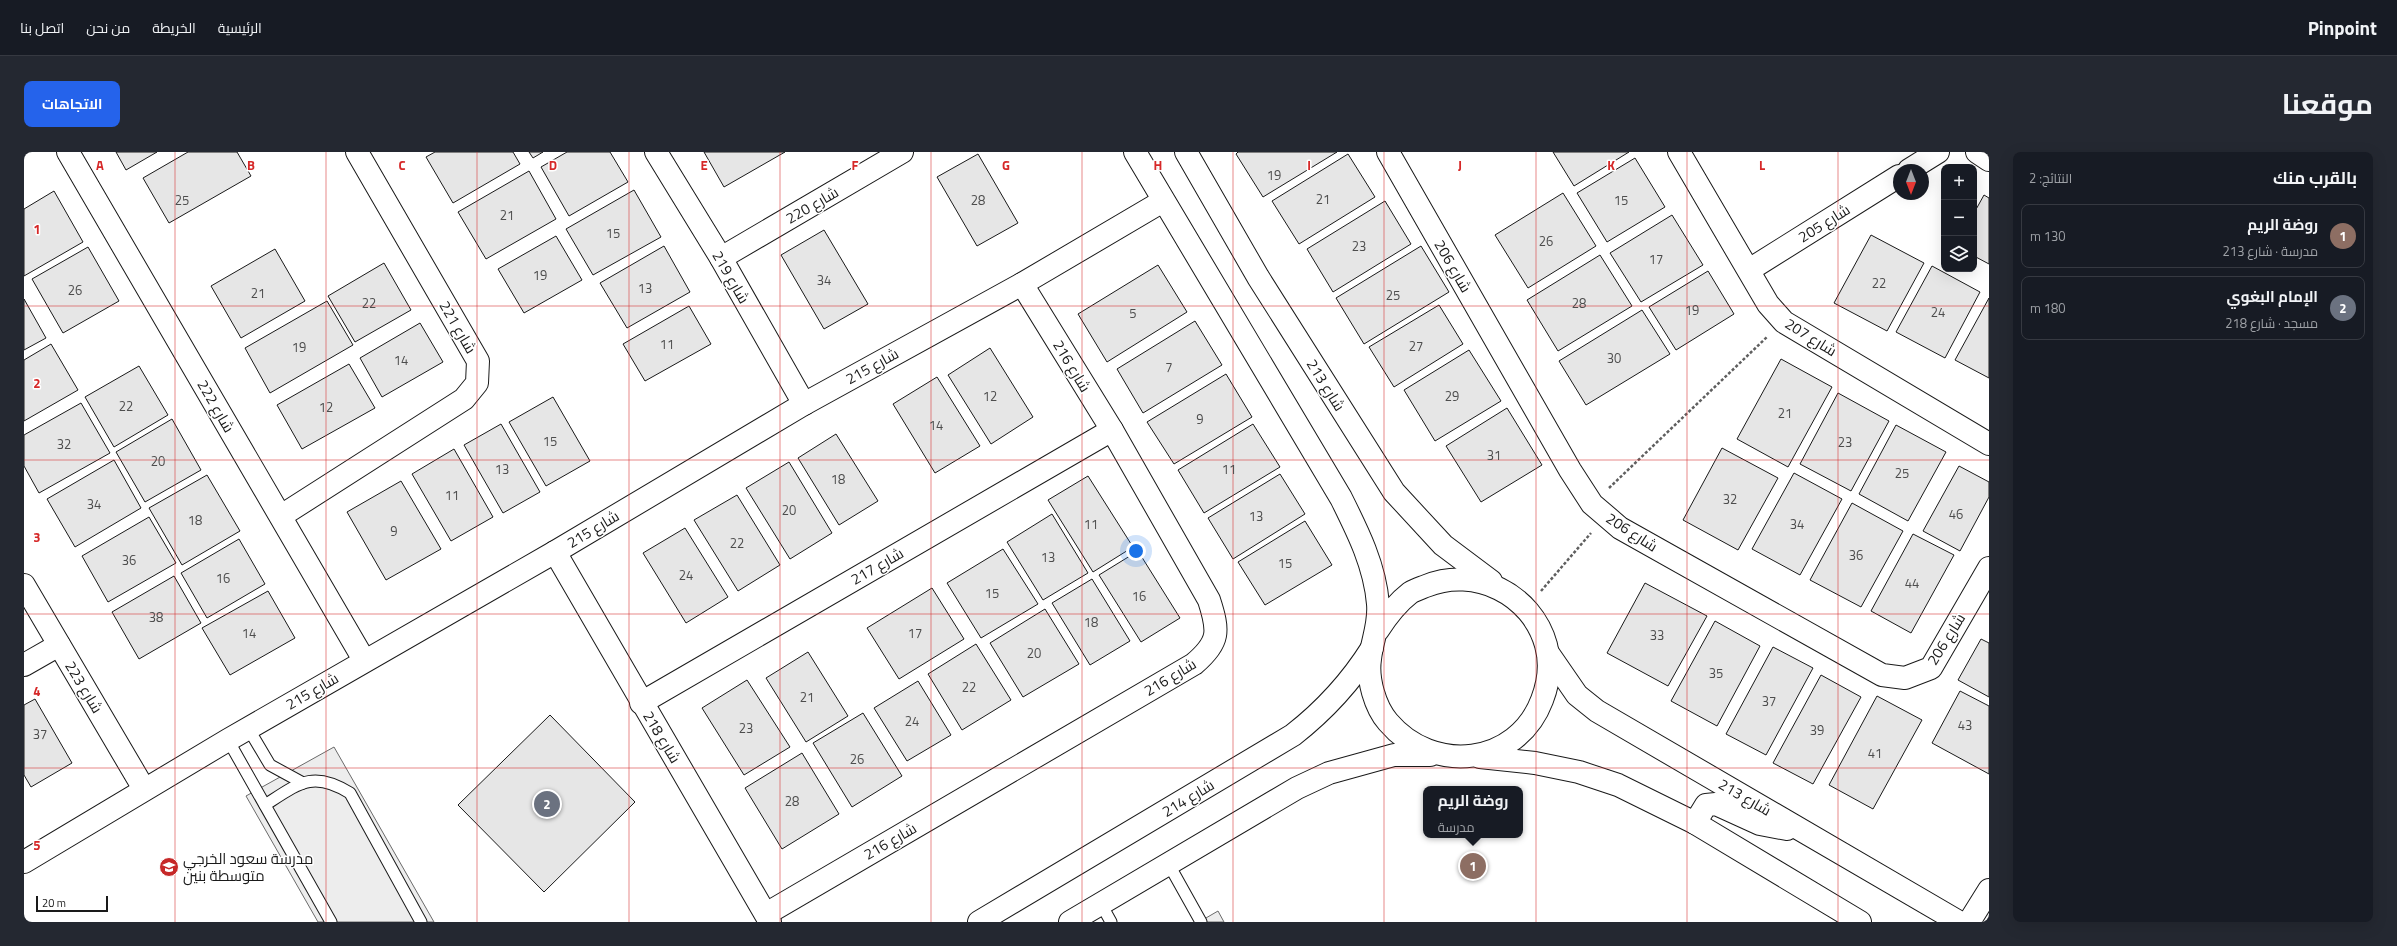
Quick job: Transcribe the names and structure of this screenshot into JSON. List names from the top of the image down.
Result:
{
  "streets": {
    "street": [
      "شارع 220",
      "شارع 205",
      "شارع 206",
      "شارع 219",
      "شارع 221",
      "شارع 207",
      "شارع 215",
      "شارع 216",
      "شارع 213",
      "شارع 222",
      "شارع 217",
      "شارع 223",
      "شارع 218",
      "شارع 214"
    ]
  },
  "crossings": [
    ["شارع 220", "شارع 219"],
    ["شارع 205", "شارع 207"],
    ["شارع 219", "شارع 215"],
    ["شارع 221", "شارع 222"],
    ["شارع 215", "شارع 216"],
    ["شارع 215", "شارع 222"],
    ["شارع 215", "شارع 223"],
    ["شارع 215", "شارع 218"],
    ["شارع 216", "شارع 217"],
    ["شارع 216", "شارع 218"],
    ["شارع 213", "شارع 214"],
    ["شارع 217", "شارع 218"]
  ],
  "places": {
    "school or university": ["مدرسة سعود الخرجي متوسطة بنين"]
  },
  "house_numbers": [
    "19",
    "21",
    "25",
    "28",
    "15",
    "21",
    "15",
    "26",
    "23",
    "17",
    "19",
    "34",
    "22",
    "13",
    "26",
    "21",
    "25",
    "22",
    "28",
    "19",
    "24",
    "5",
    "11",
    "27",
    "19",
    "30",
    "14",
    "7",
    "12",
    "29",
    "22",
    "12",
    "21",
    "9",
    "14",
    "15",
    "23",
    "32",
    "31",
    "20",
    "13",
    "11",
    "25",
    "18",
    "11",
    "32",
    "34",
    "20",
    "46",
    "13",
    "18",
    "11",
    "34",
    "9",
    "22",
    "36",
    "13",
    "36",
    "15",
    "24",
    "16",
    "44",
    "15",
    "16",
    "38",
    "18",
    "14",
    "17",
    "33",
    "20",
    "35",
    "22",
    "21",
    "37",
    "24",
    "43",
    "23",
    "39",
    "37",
    "41",
    "26",
    "28"
  ],
  "scale_bar": "20 m",
  "north": "bottom",
  "page": {
    "header": "Pinpoint",
    "nav": [
      "الرئيسية",
      "الخريطة",
      "من نحن",
      "اتصل بنا"
    ],
    "title": "موقعنا",
    "buttons": "الاتجاهات",
    "heading": ["بالقرب منك", "النتائج: 2"],
    "map_buttons": ["+", "−"],
    "list": [
      {
        "mark": "1",
        "name": "روضة الريم",
        "note": "مدرسة · شارع 213",
        "value": "130 m"
      },
      {
        "mark": "2",
        "name": "الإمام البغوي",
        "note": "مسجد · شارع 218",
        "value": "180 m"
      }
    ],
    "popup": ["روضة الريم", "مدرسة"],
    "pins": ["2", "1"],
    "scale": "20 m"
  },
  "grid": {
    "columns": [
      "A",
      "B",
      "C",
      "D",
      "E",
      "F",
      "G",
      "H",
      "I",
      "J",
      "K",
      "L"
    ],
    "rows": [
      "1",
      "2",
      "3",
      "4",
      "5"
    ]
  }
}
